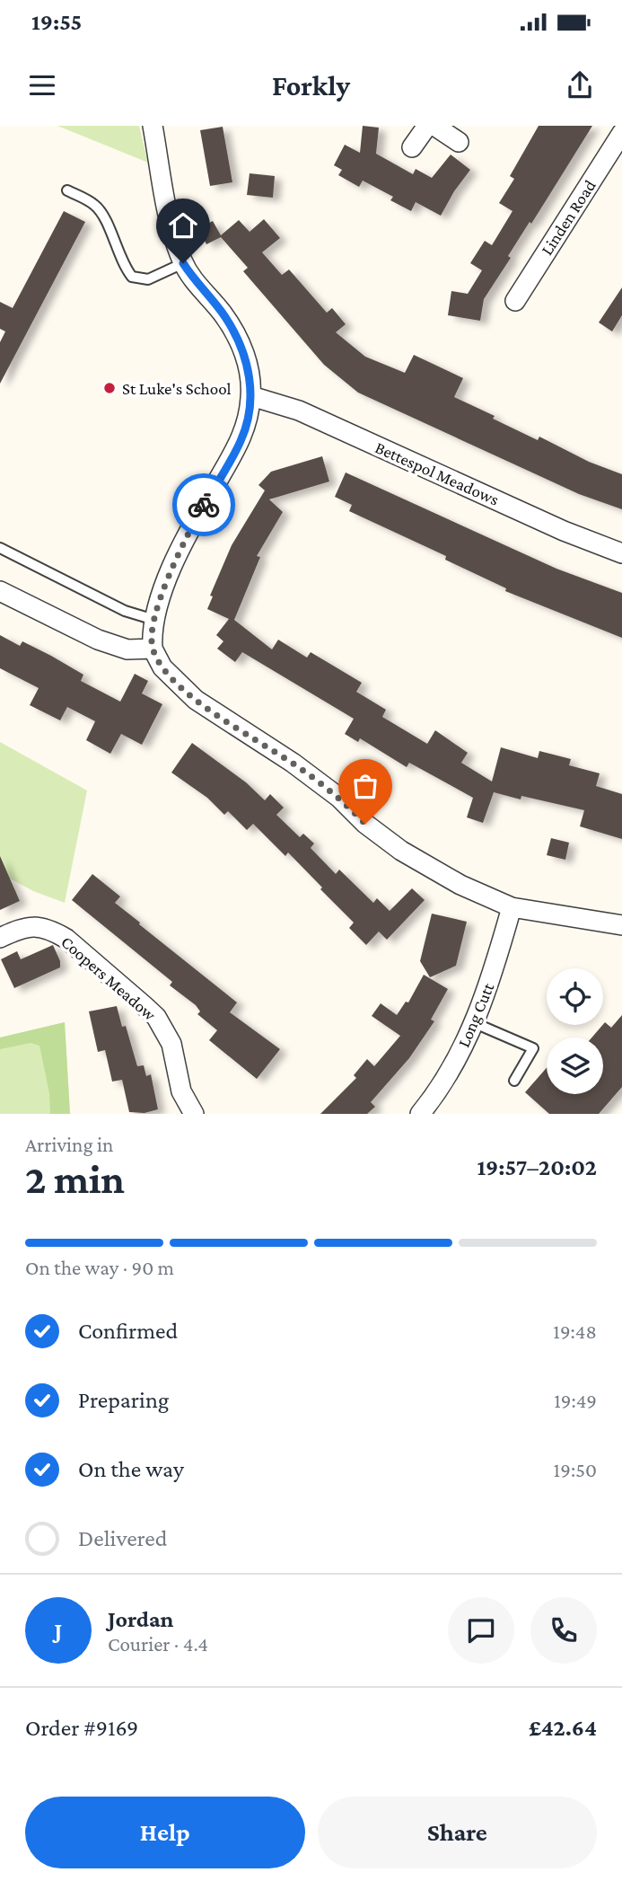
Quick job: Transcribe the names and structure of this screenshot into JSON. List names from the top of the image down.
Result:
{
  "streets": {
    "street": [
      "Linden Road",
      "Bettespol Meadows",
      "Coopers Meadow",
      "Long Cutt"
    ]
  },
  "places": ["St Luke's School"],
  "page": {
    "status": "19:55",
    "header": "Forkly",
    "heading": ["2 min", "Arriving in", "19:57–20:02"],
    "panel": [
      "Jordan",
      "Courier · 4.4",
      "Order #9169",
      "£42.64"
    ],
    "bar": "On the way · 90 m",
    "list": [
      ["Confirmed", "19:48"],
      ["Preparing", "19:49"],
      ["On the way", "19:50"],
      "Delivered"
    ],
    "round": "J",
    "buttons": ["Help", "Share"]
  }
}
